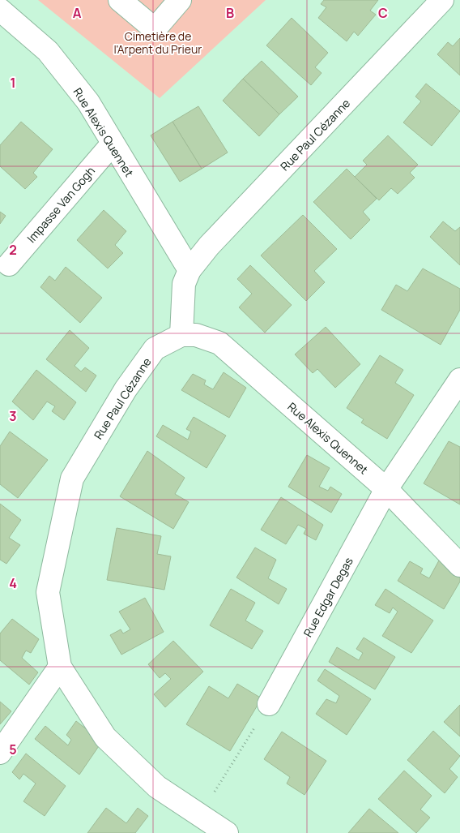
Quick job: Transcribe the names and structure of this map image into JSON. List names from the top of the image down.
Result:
{
  "streets": {
    "street": [
      "Rue Alexis Quennet",
      "Rue Paul Cézanne",
      "Impasse Van Gogh",
      "Rue Edgar Degas"
    ]
  },
  "crossings": [
    ["Rue Alexis Quennet", "Rue Paul Cézanne"],
    ["Rue Alexis Quennet", "Impasse Van Gogh"],
    ["Rue Alexis Quennet", "Rue Edgar Degas"]
  ],
  "parks": ["Cimetière de l'Arpent du Prieur"],
  "grid": {
    "columns": ["A", "B", "C"],
    "rows": [
      "1",
      "2",
      "3",
      "4",
      "5"
    ]
  }
}
